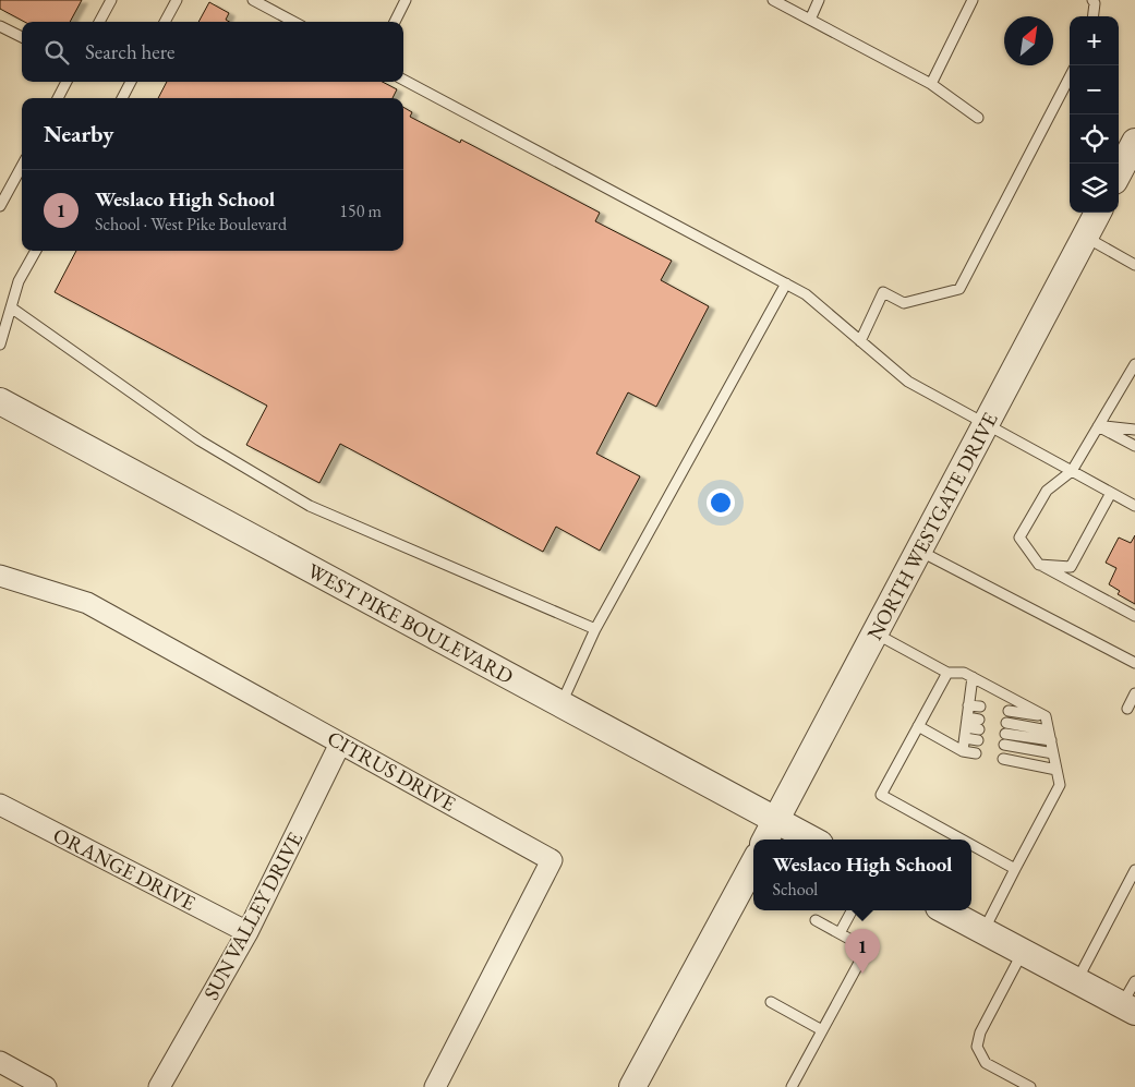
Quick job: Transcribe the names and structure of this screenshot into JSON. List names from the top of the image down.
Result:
{
  "streets": {
    "street": [
      "NORTH WESTGATE DRIVE",
      "WEST PIKE BOULEVARD",
      "CITRUS DRIVE",
      "ORANGE DRIVE",
      "SUN VALLEY DRIVE"
    ]
  },
  "crossings": [
    ["NORTH WESTGATE DRIVE", "WEST PIKE BOULEVARD"],
    ["CITRUS DRIVE", "SUN VALLEY DRIVE"],
    ["ORANGE DRIVE", "SUN VALLEY DRIVE"]
  ],
  "north": "top right",
  "page": {
    "map_buttons": ["+", "−"],
    "search": "Search here",
    "heading": "Nearby",
    "list": [
      {
        "mark": "1",
        "name": "Weslaco High School",
        "note": "School · West Pike Boulevard",
        "value": "150 m"
      }
    ],
    "popup": ["Weslaco High School", "School"],
    "pins": "1"
  }
}
